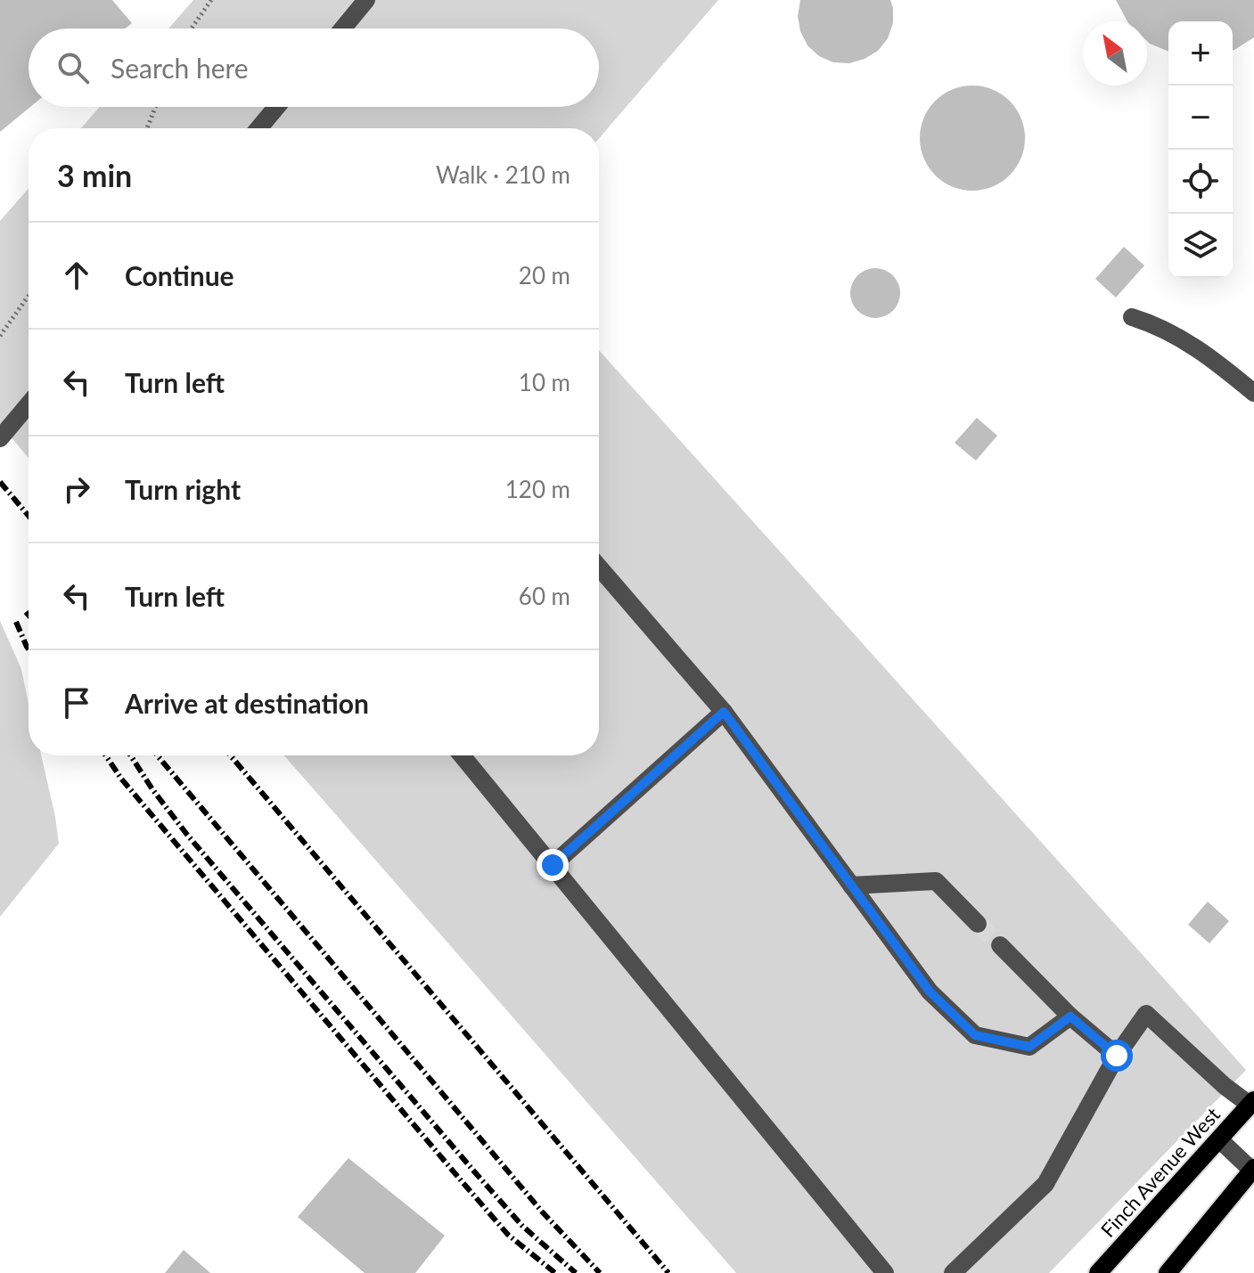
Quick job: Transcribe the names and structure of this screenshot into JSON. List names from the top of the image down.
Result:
{
  "streets": {
    "main road": ["Finch Avenue West"]
  },
  "north": "top left",
  "page": {
    "map_buttons": ["+", "−"],
    "search": "Search here",
    "heading": ["3 min", "Walk · 210 m"],
    "list": [
      ["Continue", "20 m"],
      ["Turn left", "10 m"],
      ["Turn right", "120 m"],
      ["Turn left", "60 m"],
      "Arrive at destination"
    ]
  }
}
